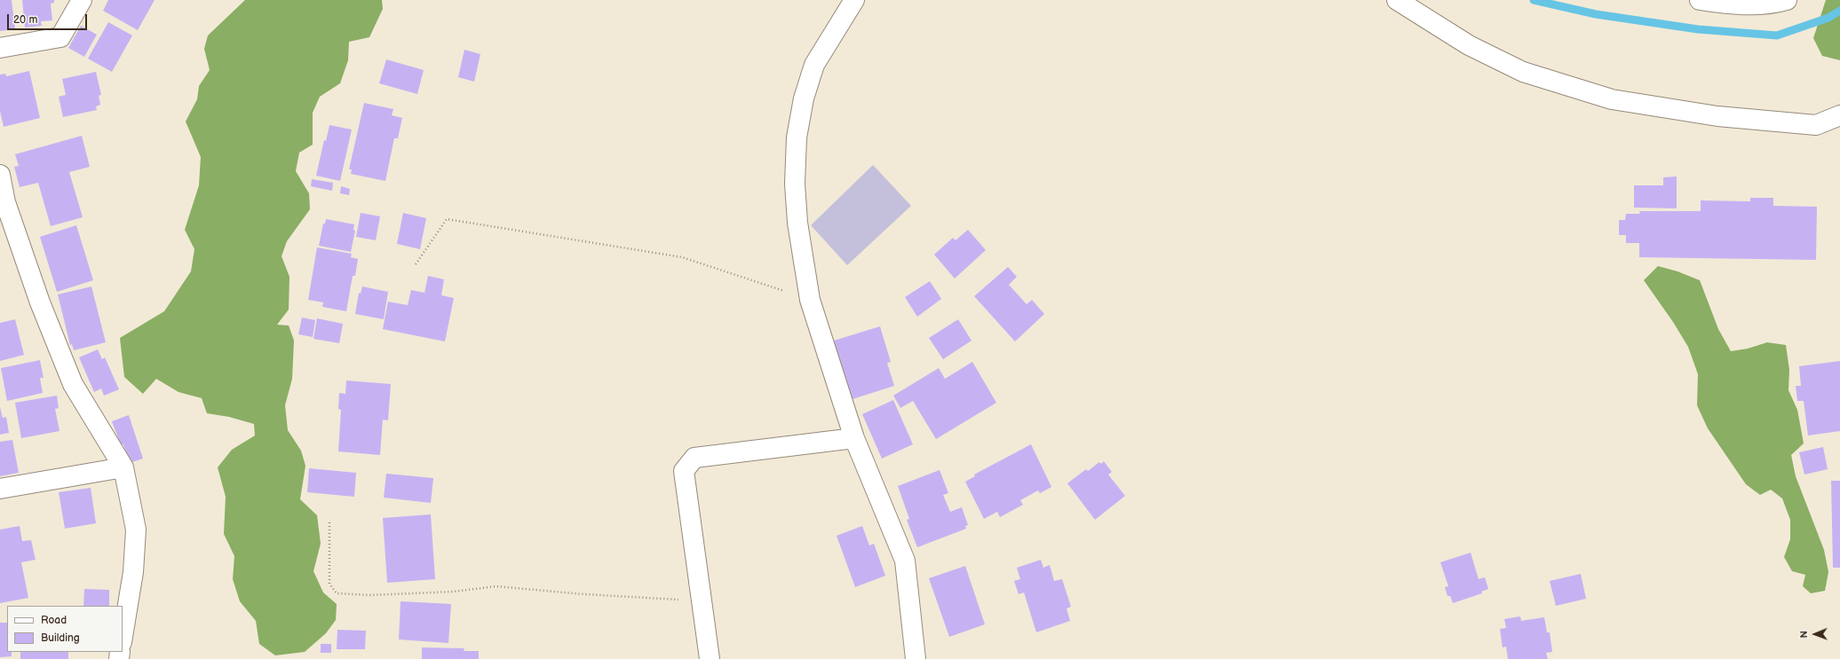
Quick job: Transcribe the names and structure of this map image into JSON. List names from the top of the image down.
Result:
{
  "legend": ["Road", "Building"],
  "scale_bar": "20 m",
  "north": "left"
}
